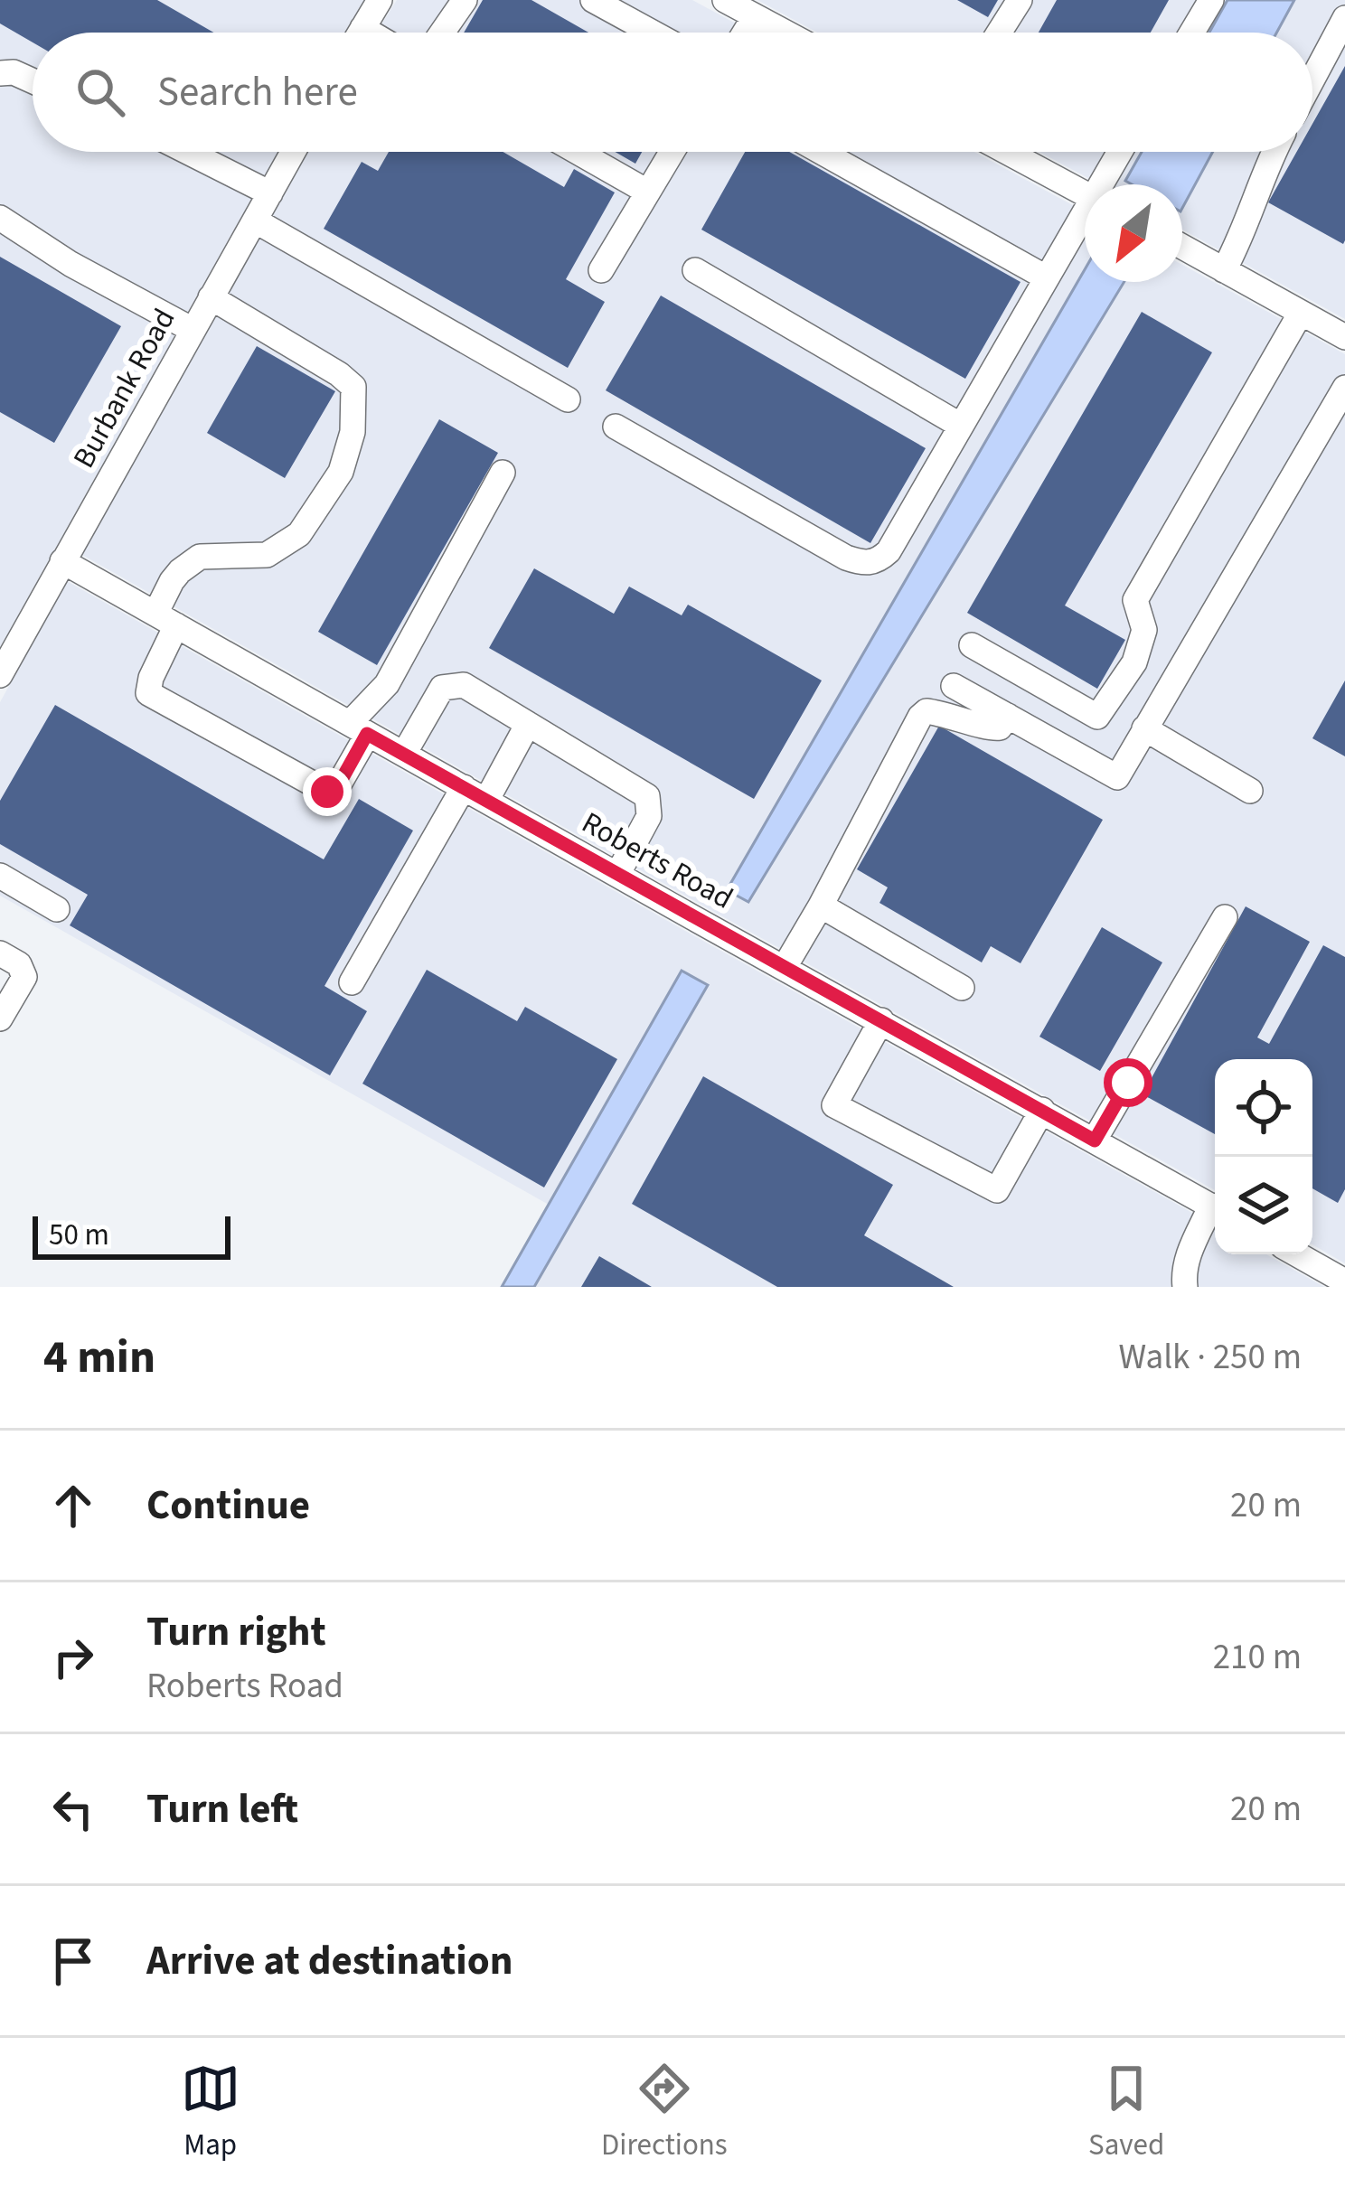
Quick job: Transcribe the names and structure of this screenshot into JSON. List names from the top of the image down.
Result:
{
  "streets": {
    "street": ["Burbank Road", "Roberts Road"]
  },
  "crossings": [
    ["Burbank Road", "Roberts Road"]
  ],
  "scale_bar": "50 m",
  "north": "bottom left",
  "page": {
    "search": "Search here",
    "scale": "50 m",
    "heading": ["4 min", "Walk · 250 m"],
    "list": [
      ["Continue", "20 m"],
      ["Turn right", "Roberts Road", "210 m"],
      ["Turn left", "20 m"],
      "Arrive at destination"
    ],
    "nav": ["Map", "Directions", "Saved"]
  }
}
